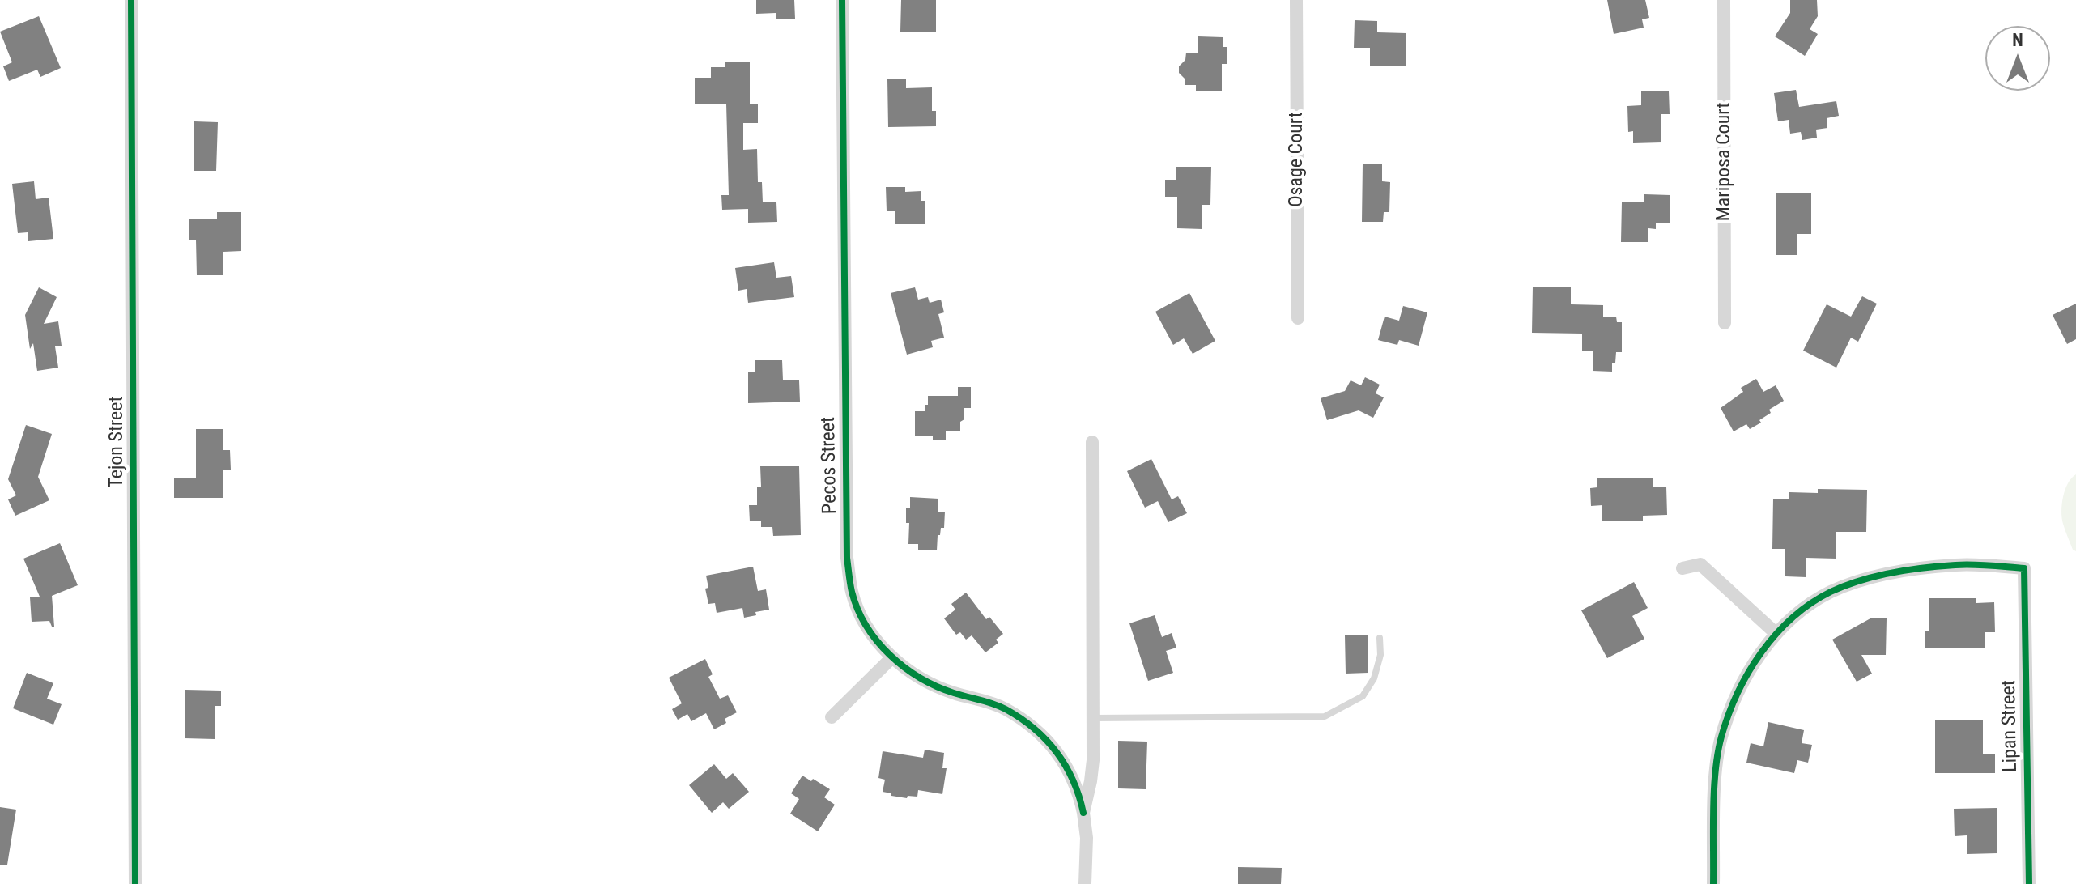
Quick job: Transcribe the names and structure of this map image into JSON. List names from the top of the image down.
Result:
{
  "streets": {
    "street": [
      "Osage Court",
      "Mariposa Court",
      "Tejon Street",
      "Pecos Street",
      "Lipan Street"
    ]
  },
  "north": "top"
}
